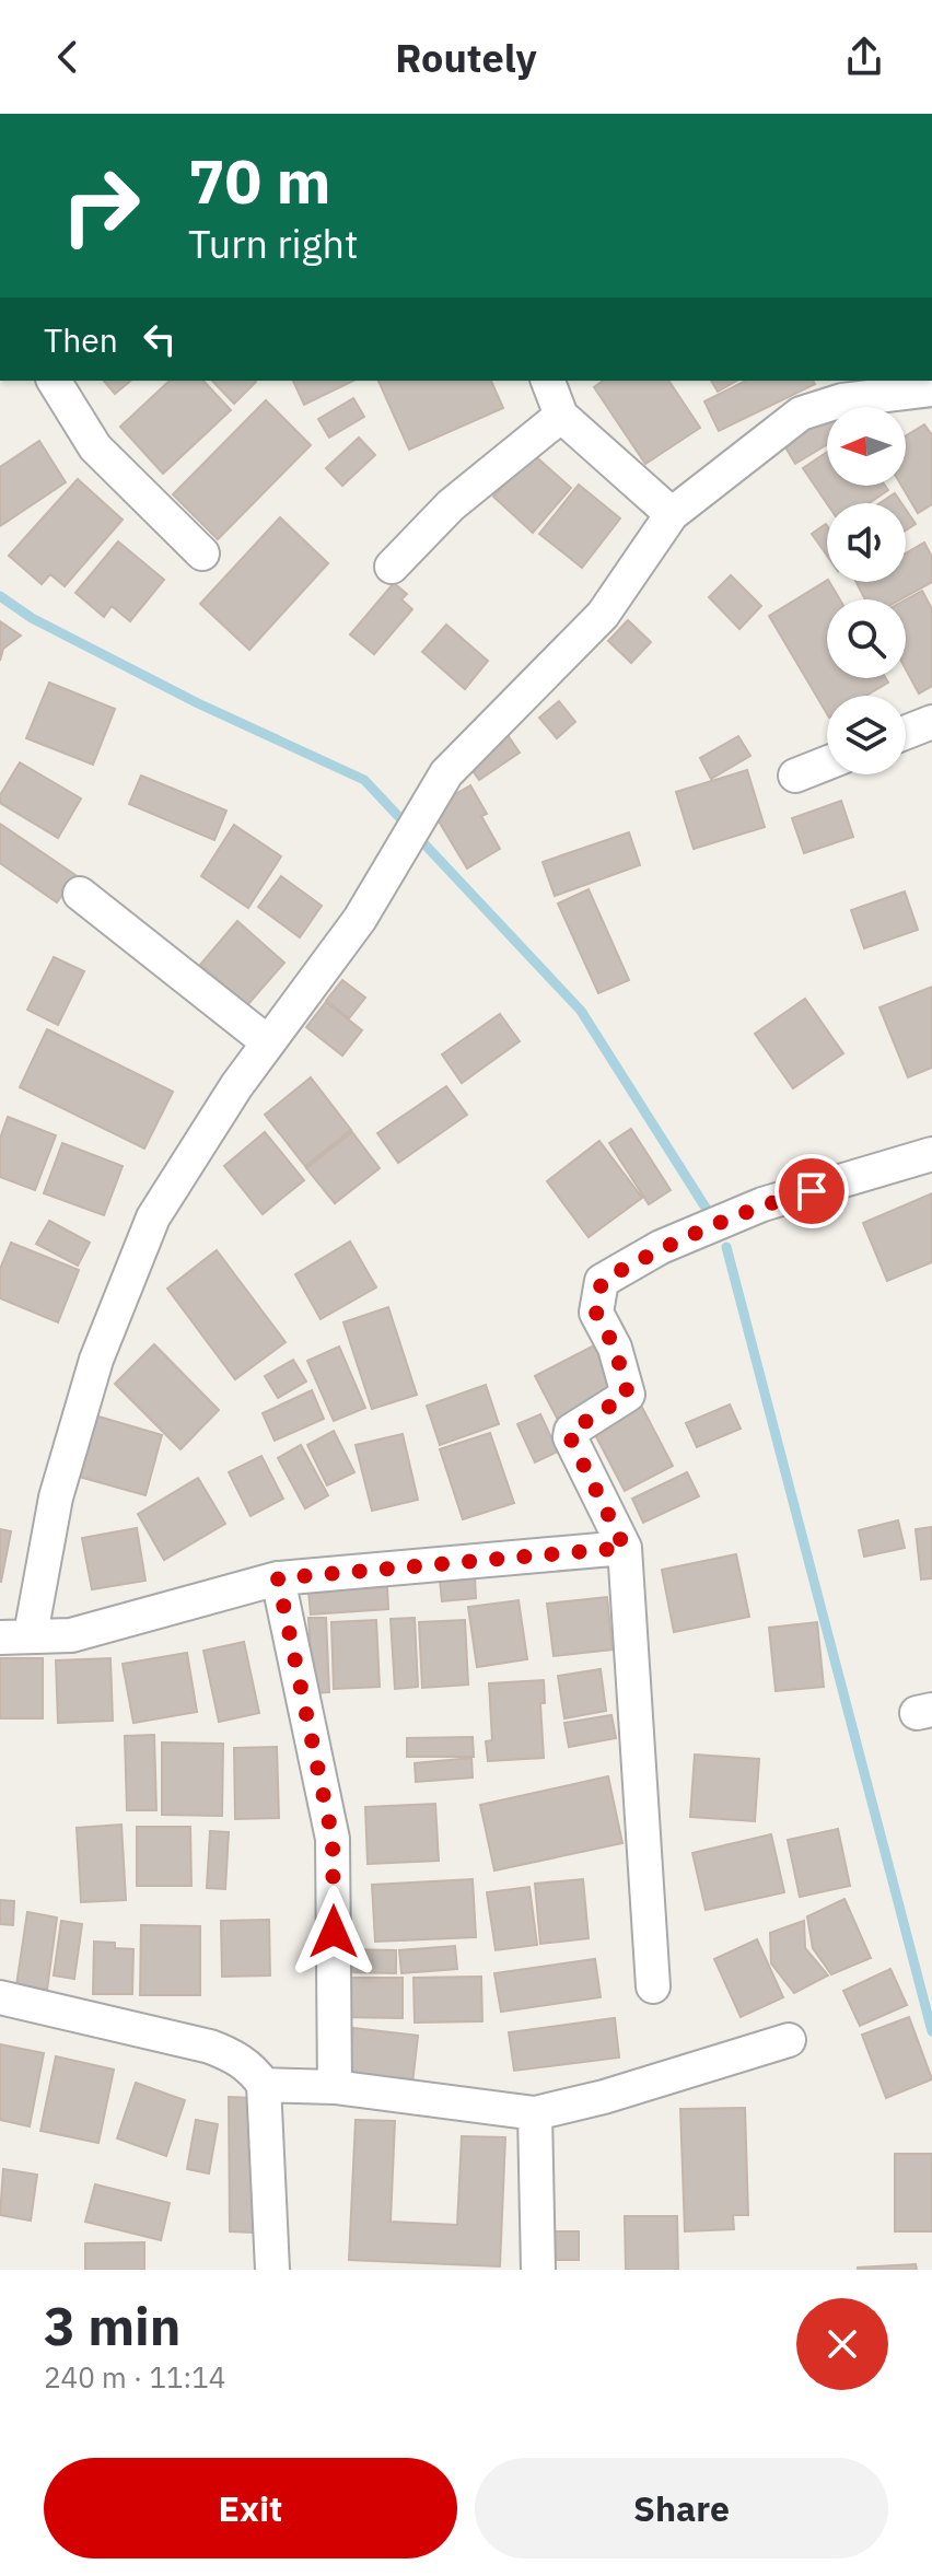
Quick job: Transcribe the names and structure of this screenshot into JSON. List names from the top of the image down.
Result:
{
  "north": "left",
  "page": {
    "header": "Routely",
    "turn": ["70 m", "Turn right"],
    "then": "Then",
    "heading": ["3 min", "240 m · 11:14"],
    "buttons": ["Exit", "Share"]
  }
}
